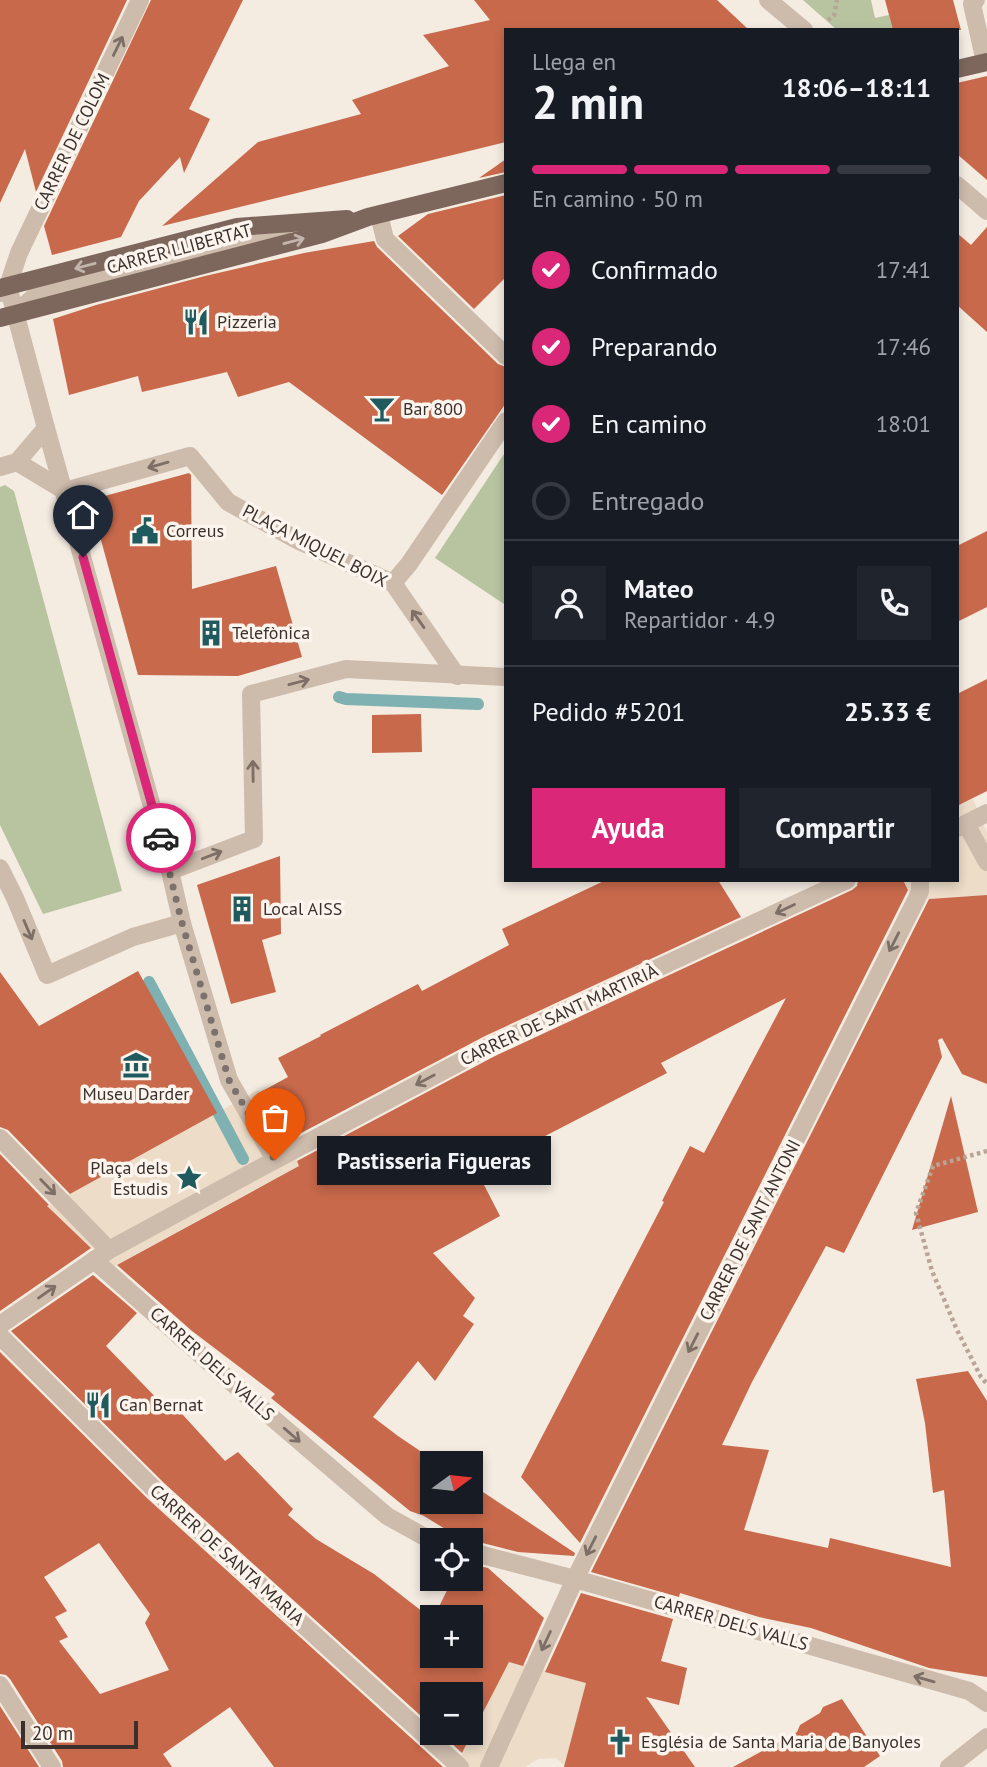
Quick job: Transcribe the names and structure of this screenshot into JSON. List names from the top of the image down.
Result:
{
  "streets": {
    "main road": ["CARRER LLIBERTAT"],
    "street": [
      "CARRER DE COLOM",
      "PLAÇA MIQUEL BOIX",
      "CARRER DE SANT MARTIRIÀ",
      "CARRER DE SANT ANTONI",
      "CARRER DELS VALLS",
      "CARRER DE SANTA MARIA"
    ]
  },
  "crossings": [
    ["CARRER DE COLOM", "CARRER LLIBERTAT"],
    ["CARRER DE SANT ANTONI", "CARRER DELS VALLS"]
  ],
  "one_way": [
    "CARRER DE COLOM",
    "PLAÇA MIQUEL BOIX",
    "CARRER DE SANT MARTIRIÀ",
    "CARRER DE SANT ANTONI"
  ],
  "places": {
    "restaurant": ["Pizzeria", "Can Bernat"],
    "bar": ["Bar 800"],
    "public building": ["Correus"],
    "building": ["Telefònica", "Local AISS"],
    "museum": ["Museu Darder"],
    "other": ["Pastisseria Figueras"],
    "place": ["Plaça dels Estudis"],
    "church": ["Església de Santa Maria de Banyoles"]
  },
  "scale_bar": "20 m",
  "north": "right",
  "page": {
    "heading": ["2 min", "Llega en", "18:06–18:11"],
    "panel": [
      "Mateo",
      "Repartidor · 4.9",
      "Pedido #5201",
      "25.33 €"
    ],
    "bar": "En camino · 50 m",
    "list": [
      ["Confirmado", "17:41"],
      ["Preparando", "17:46"],
      ["En camino", "18:01"],
      "Entregado"
    ],
    "buttons": ["Ayuda", "Compartir"],
    "bubble": "Pastisseria Figueras",
    "map_buttons": ["+", "−"],
    "scale": "20 m"
  }
}
